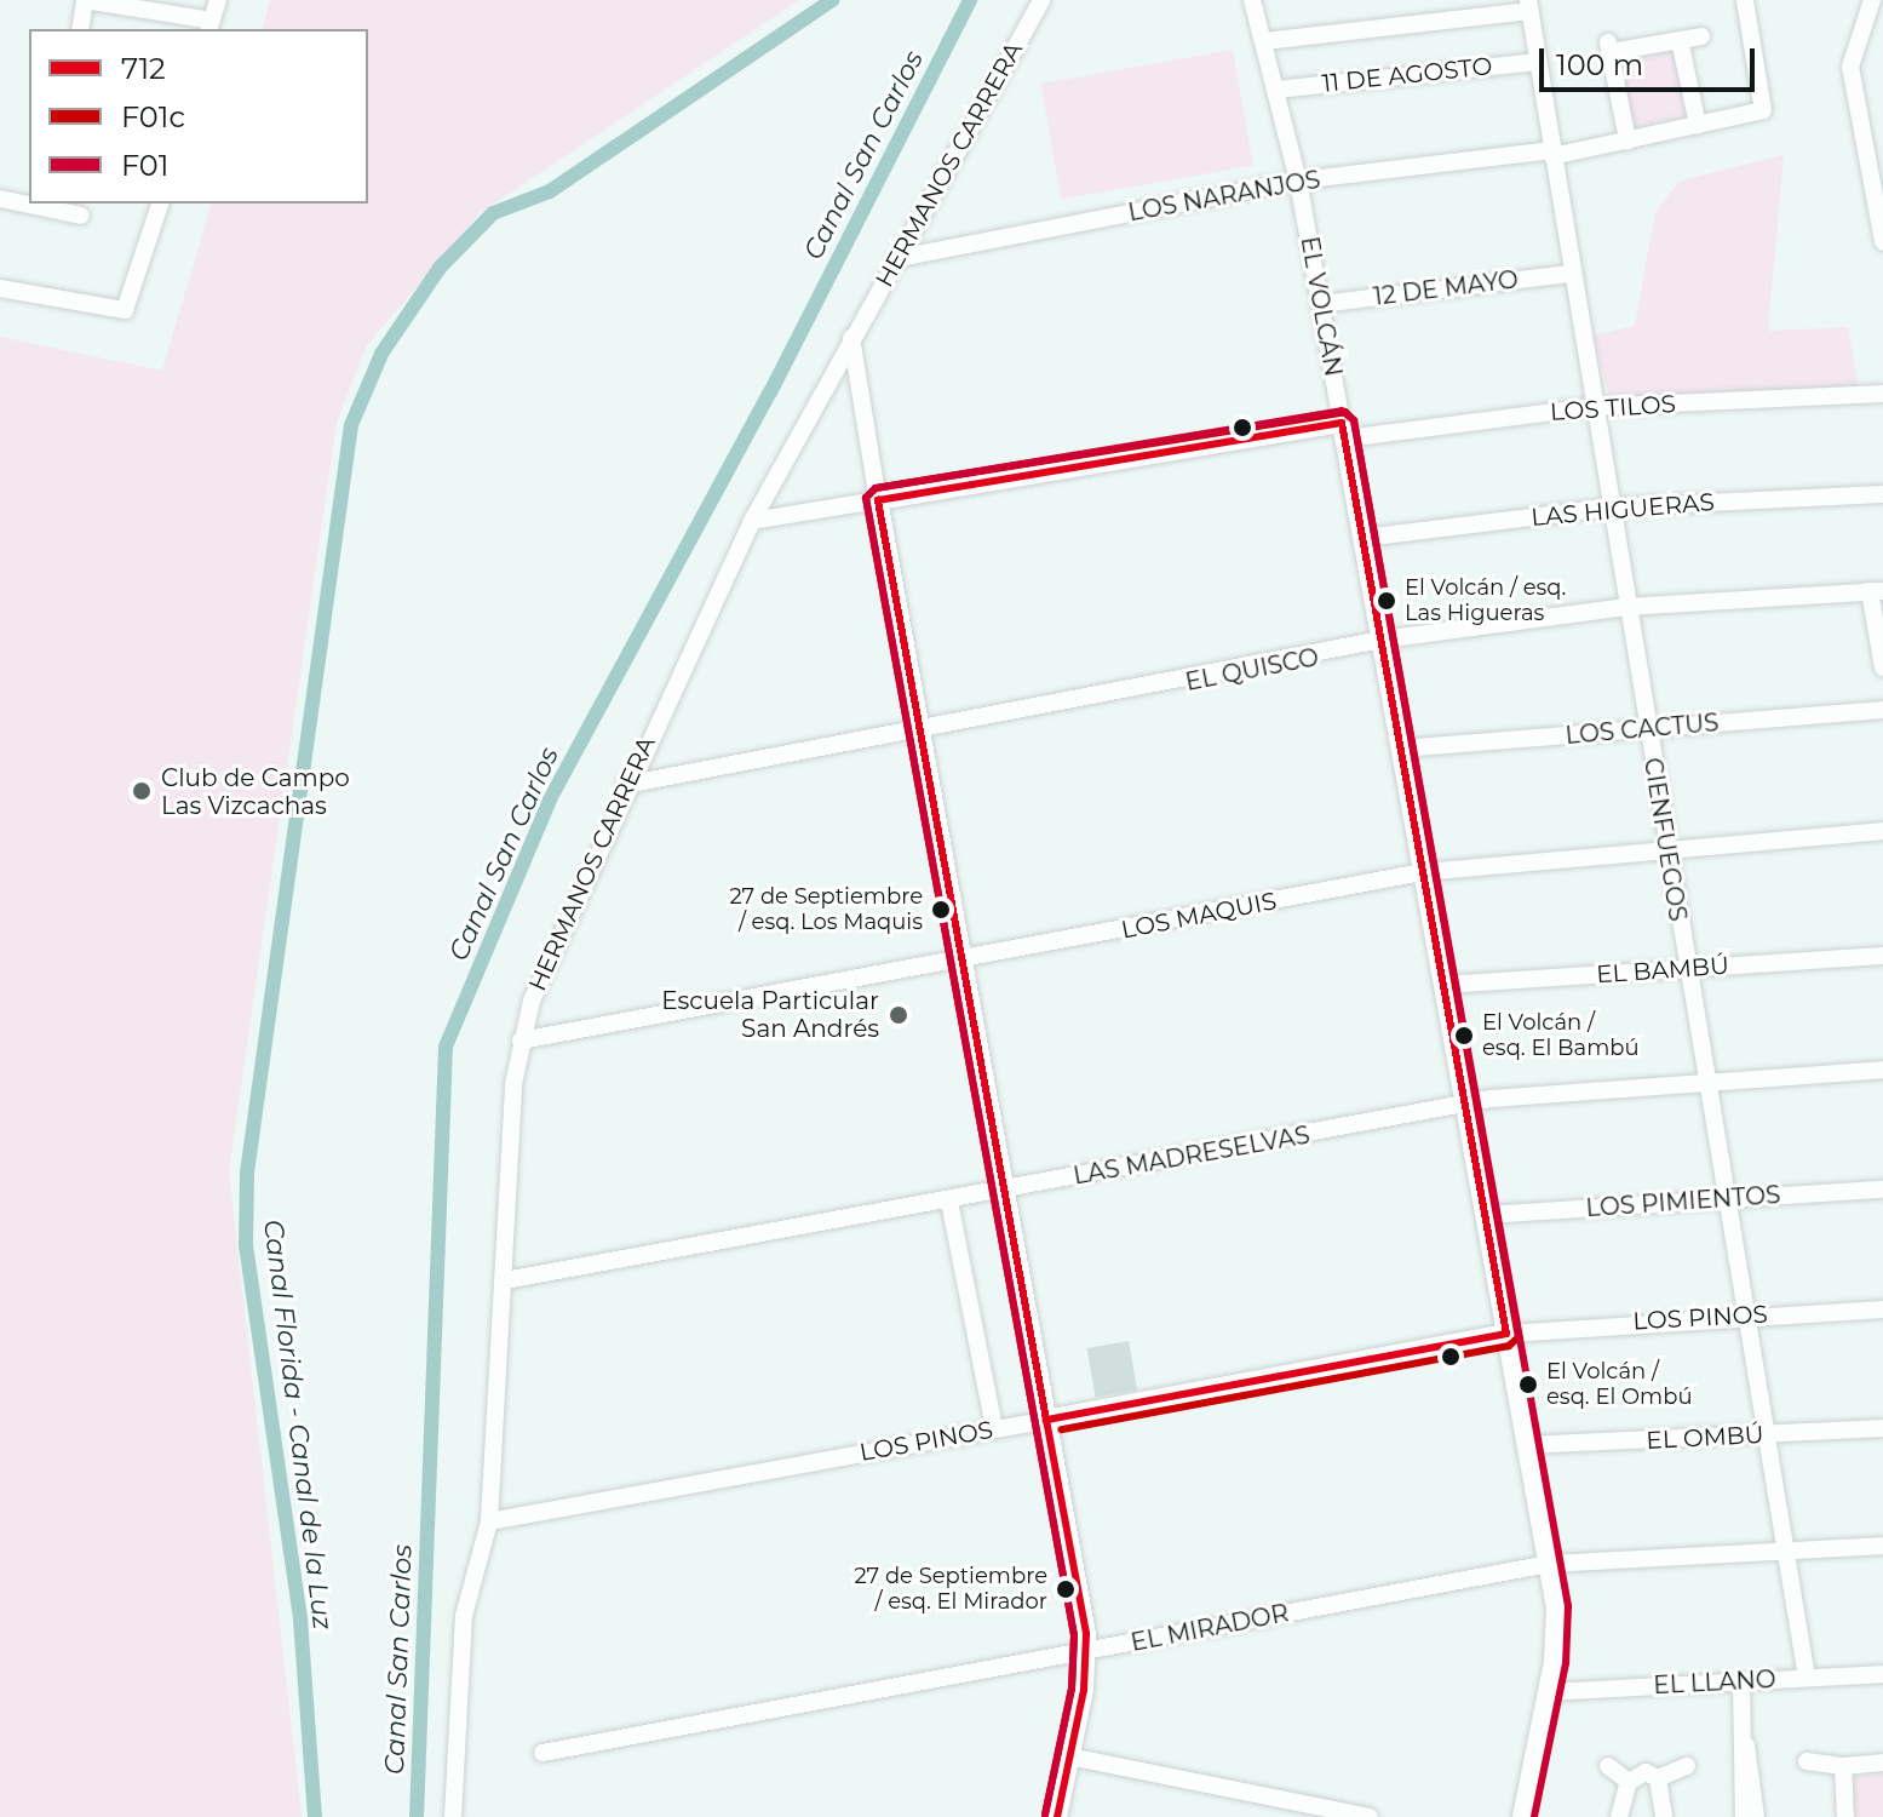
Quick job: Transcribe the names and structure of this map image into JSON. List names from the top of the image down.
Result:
{
  "streets": {
    "street": [
      "11 DE AGOSTO",
      "HERMANOS CARRERA",
      "LOS NARANJOS",
      "12 DE MAYO",
      "EL VOLCÁN",
      "LOS TILOS",
      "LAS HIGUERAS",
      "EL QUISCO",
      "LOS CACTUS",
      "CIENFUEGOS",
      "LOS MAQUIS",
      "EL BAMBÚ",
      "LAS MADRESELVAS",
      "LOS PIMIENTOS",
      "LOS PINOS",
      "EL OMBÚ",
      "EL MIRADOR",
      "EL LLANO"
    ]
  },
  "crossings": [
    ["11 DE AGOSTO", "EL VOLCÁN"],
    ["11 DE AGOSTO", "CIENFUEGOS"],
    ["HERMANOS CARRERA", "LOS NARANJOS"],
    ["HERMANOS CARRERA", "LOS TILOS"],
    ["HERMANOS CARRERA", "EL QUISCO"],
    ["HERMANOS CARRERA", "LOS MAQUIS"],
    ["HERMANOS CARRERA", "LAS MADRESELVAS"],
    ["HERMANOS CARRERA", "LOS PINOS"],
    ["LOS NARANJOS", "EL VOLCÁN"],
    ["LOS NARANJOS", "CIENFUEGOS"],
    ["12 DE MAYO", "EL VOLCÁN"],
    ["12 DE MAYO", "CIENFUEGOS"],
    ["EL VOLCÁN", "LOS TILOS"],
    ["EL VOLCÁN", "LAS HIGUERAS"],
    ["EL VOLCÁN", "EL QUISCO"],
    ["EL VOLCÁN", "LOS CACTUS"],
    ["EL VOLCÁN", "LOS MAQUIS"],
    ["EL VOLCÁN", "EL BAMBÚ"],
    ["EL VOLCÁN", "LAS MADRESELVAS"],
    ["EL VOLCÁN", "LOS PIMIENTOS"],
    ["EL VOLCÁN", "LOS PINOS"],
    ["EL VOLCÁN", "EL OMBÚ"],
    ["EL VOLCÁN", "EL MIRADOR"],
    ["EL VOLCÁN", "EL LLANO"],
    ["LOS TILOS", "CIENFUEGOS"],
    ["LAS HIGUERAS", "CIENFUEGOS"],
    ["EL QUISCO", "CIENFUEGOS"],
    ["LOS CACTUS", "CIENFUEGOS"],
    ["CIENFUEGOS", "LOS MAQUIS"],
    ["CIENFUEGOS", "EL BAMBÚ"],
    ["CIENFUEGOS", "LAS MADRESELVAS"],
    ["CIENFUEGOS", "LOS PIMIENTOS"],
    ["CIENFUEGOS", "LOS PINOS"],
    ["CIENFUEGOS", "EL OMBÚ"],
    ["CIENFUEGOS", "EL MIRADOR"],
    ["CIENFUEGOS", "EL LLANO"]
  ],
  "water": ["Canal San Carlos", "Canal Florida - Canal de la Luz"],
  "places": [
    "El Volcán / esq. Las Higueras",
    "Club de Campo Las Vizcachas",
    "27 de Septiembre / esq. Los Maquis",
    "Escuela Particular San Andrés",
    "El Volcán / esq. El Bambú",
    "El Volcán / esq. El Ombú",
    "27 de Septiembre / esq. El Mirador"
  ],
  "lines": ["transit line F01", "transit line F01c", "transit line 712"],
  "legend": ["712", "F01c", "F01"],
  "scale_bar": "100 m"
}
